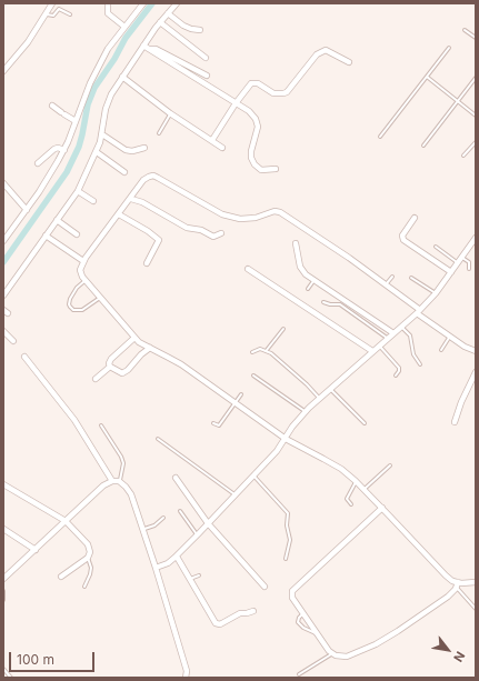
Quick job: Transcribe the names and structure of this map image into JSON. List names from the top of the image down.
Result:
{
  "scale_bar": "100 m",
  "north": "bottom right"
}
